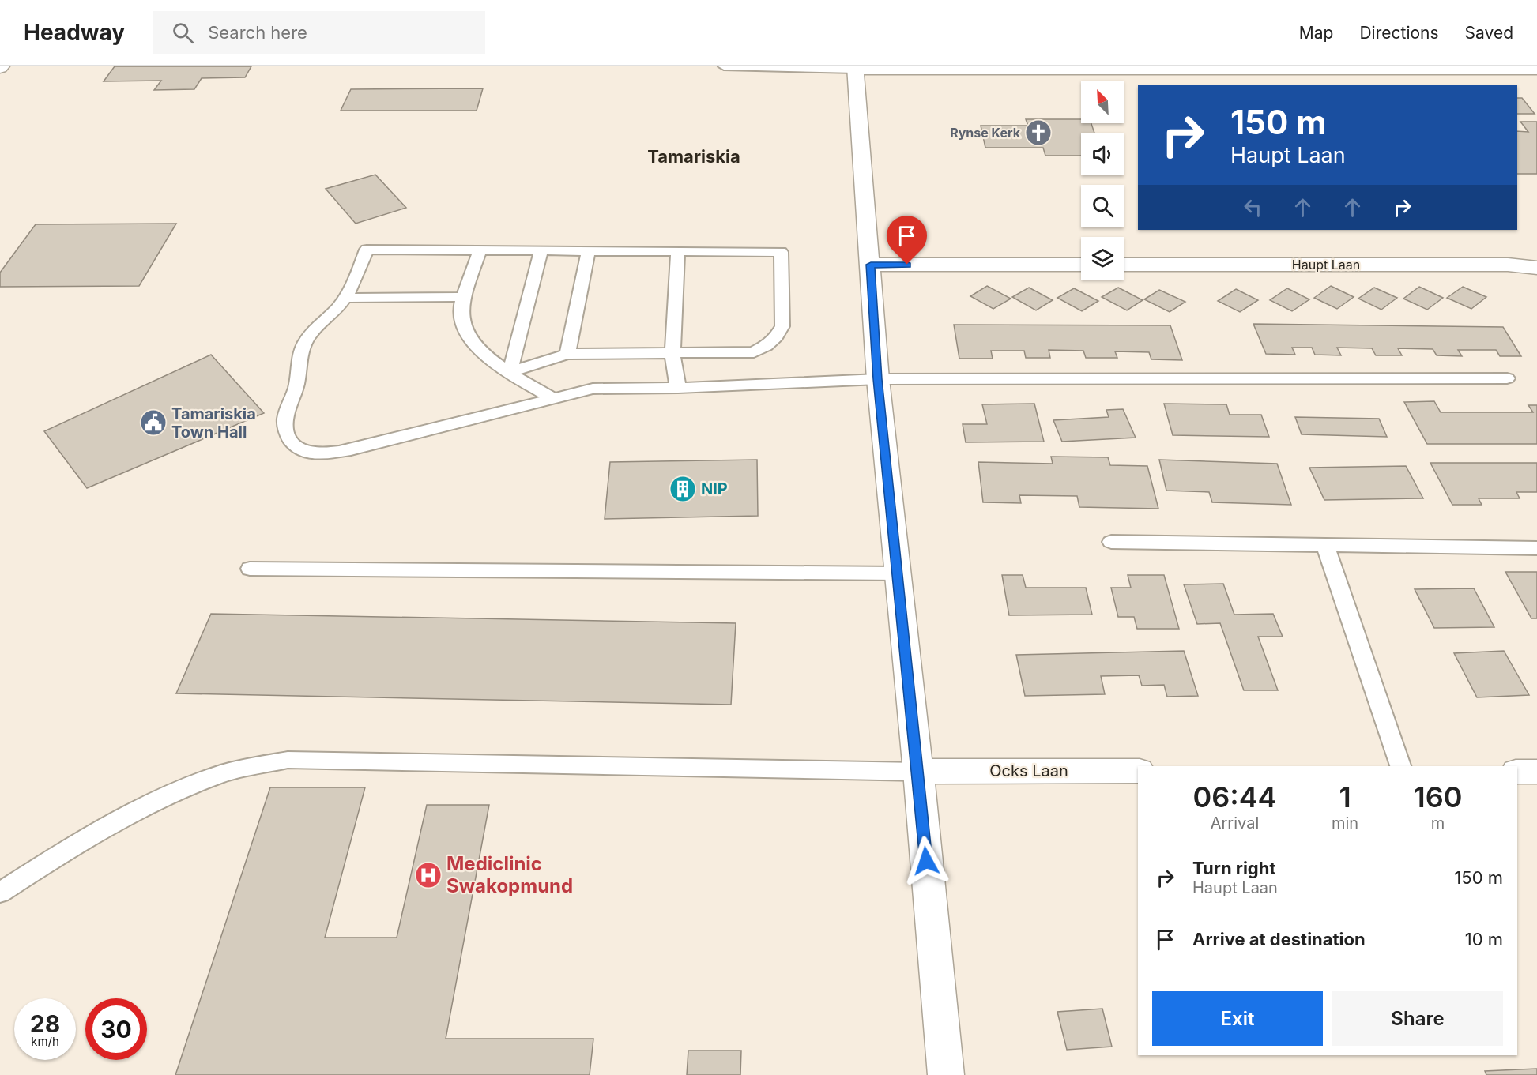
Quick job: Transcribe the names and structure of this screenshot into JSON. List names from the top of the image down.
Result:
{
  "streets": {
    "street": ["Haupt Laan", "Ocks Laan"]
  },
  "districts": ["Tamariskia"],
  "places": {
    "church": ["Rynse Kerk"],
    "public building": ["Tamariskia Town Hall"],
    "building": ["NIP"],
    "hospital": ["Mediclinic Swakopmund"]
  },
  "north": "top left",
  "page": {
    "header": "Headway",
    "search": "Search here",
    "nav": ["Map", "Directions", "Saved"],
    "turn": ["150 m", "Haupt Laan"],
    "eta": [
      "06:44",
      "Arrival",
      "1",
      "min",
      "160",
      "m"
    ],
    "list": [
      {
        "name": "Turn right",
        "note": "Haupt Laan",
        "value": "150 m"
      },
      {
        "name": "Arrive at destination",
        "value": "10 m"
      }
    ],
    "buttons": ["Exit", "Share"],
    "speed": "28 km/h",
    "limit": "30"
  }
}
